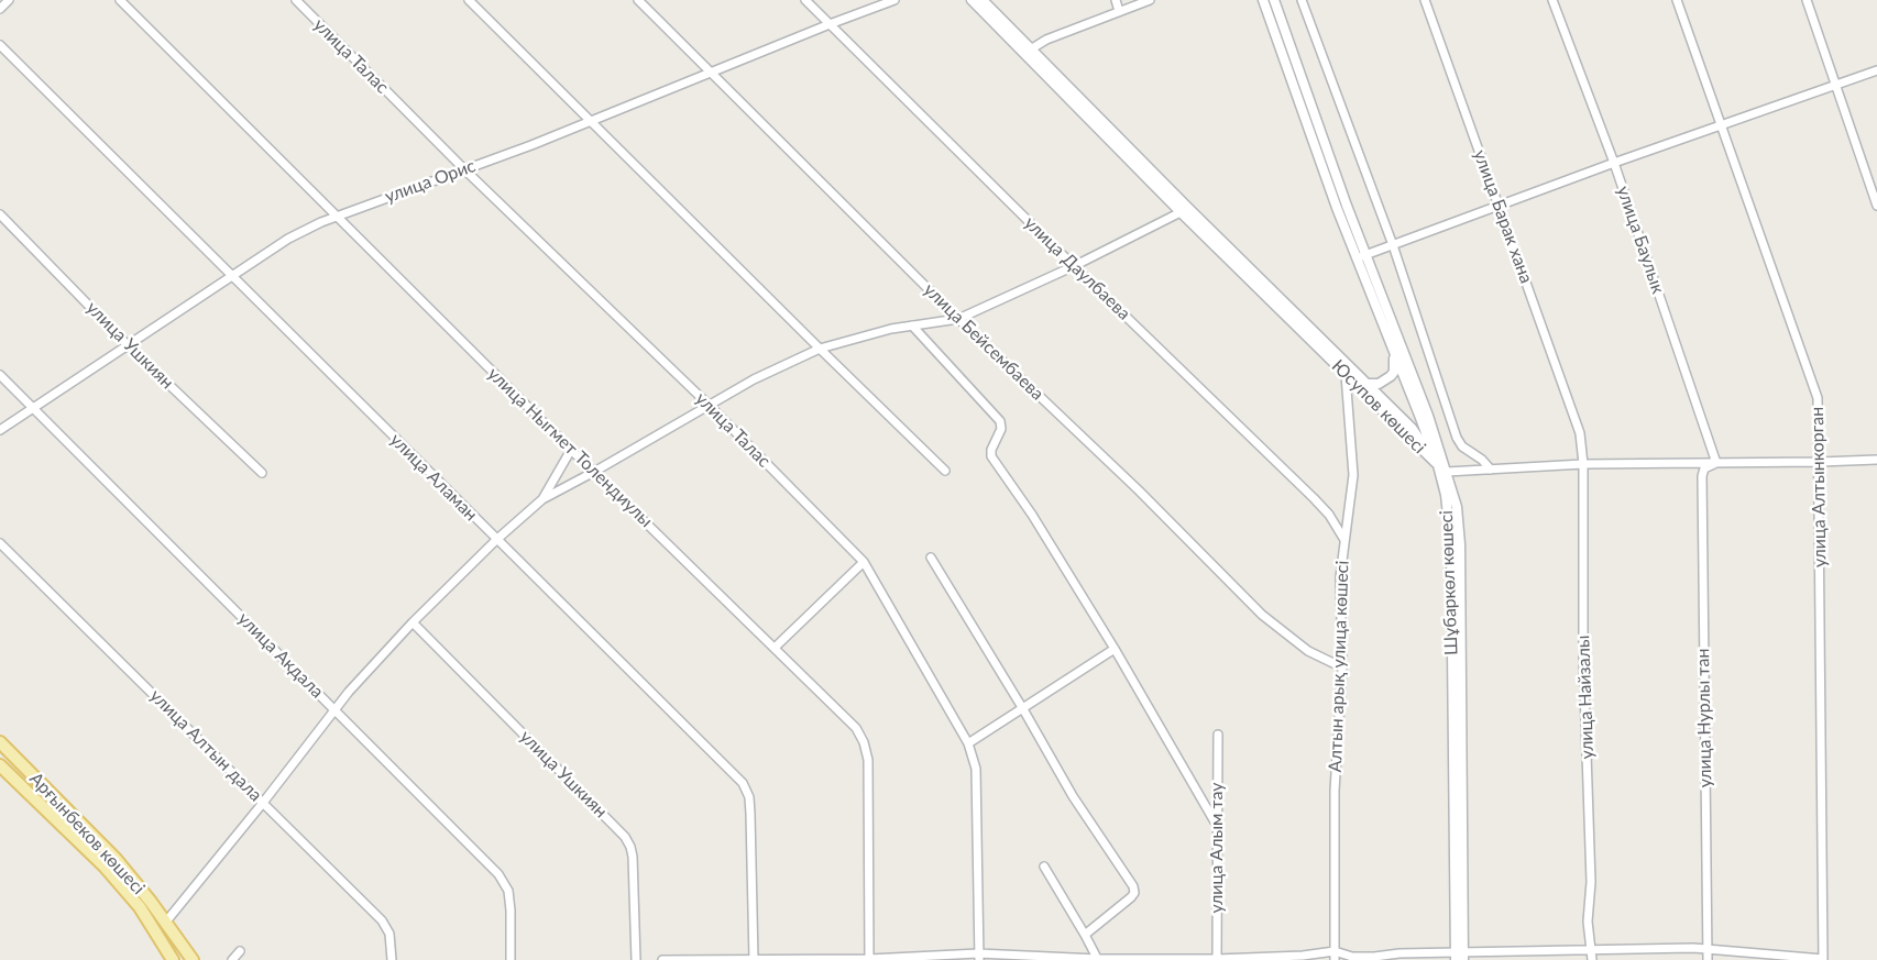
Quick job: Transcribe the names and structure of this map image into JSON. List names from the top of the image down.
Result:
{
  "streets": {
    "main road": ["Арғынбеков көшесі"],
    "street": [
      "улица Талас",
      "улица Орис",
      "улица Барак хана",
      "улица Баулык",
      "улица Даулбаева",
      "улица Бейсембаева",
      "улица Ушкиян",
      "Юсупов көшесі",
      "улица Ныгмет Толендиулы",
      "улица Аламан",
      "улица Алтынкорган",
      "Шұбаркөл көшесі",
      "улица Акдала",
      "Алтын арық улица көшесі",
      "улица Найзалы",
      "улица Нурлы тан",
      "улица Алтын дала",
      "улица Алым тау"
    ]
  },
  "crossings": [
    ["улица Талас", "улица Орис"],
    ["улица Орис", "улица Даулбаева"],
    ["улица Орис", "улица Бейсембаева"],
    ["улица Орис", "улица Ушкиян"],
    ["улица Орис", "улица Ныгмет Толендиулы"],
    ["улица Орис", "улица Аламан"],
    ["улица Орис", "улица Акдала"],
    ["улица Барак хана", "улица Найзалы"],
    ["улица Баулык", "улица Нурлы тан"],
    ["улица Даулбаева", "Алтын арық улица көшесі"],
    ["улица Бейсембаева", "Алтын арық улица көшесі"],
    ["Юсупов көшесі", "Шұбаркөл көшесі"],
    ["Юсупов көшесі", "Алтын арық улица көшесі"]
  ]
}
